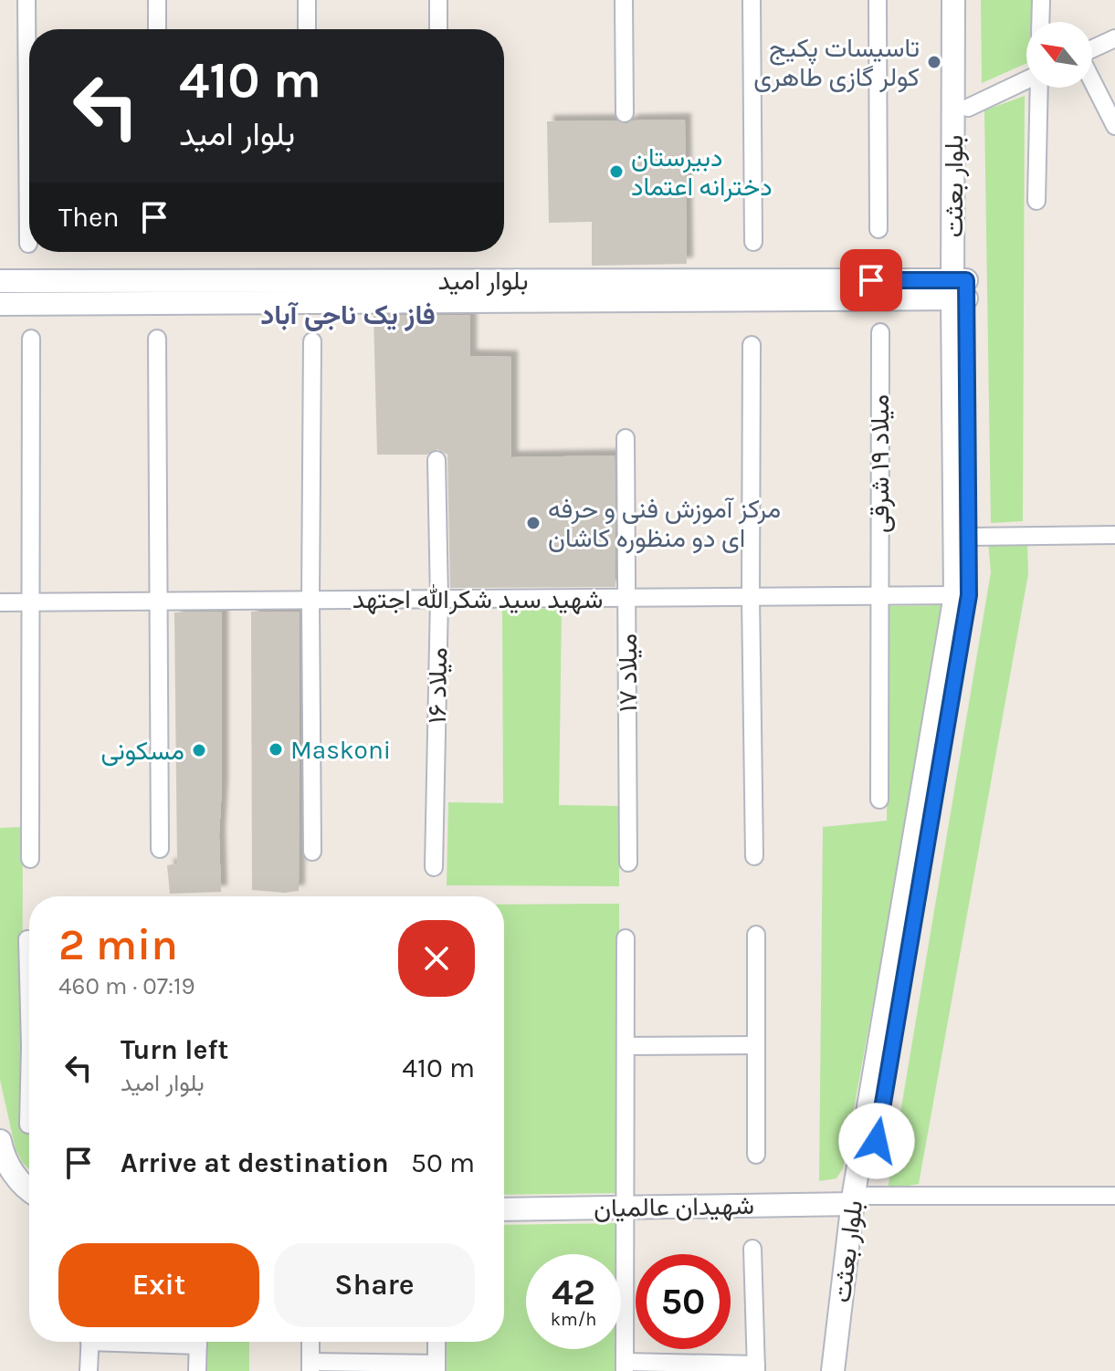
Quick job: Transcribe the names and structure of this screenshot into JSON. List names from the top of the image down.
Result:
{
  "streets": {
    "main road": ["بلوار بعثت", "بلوار امید", "شهیدان عالمیان"],
    "street": [
      "میلاد ۱۹ شرقی",
      "شهید سید شکرالله اجتهد",
      "میلاد ۱۷",
      "میلاد ۱۶"
    ]
  },
  "crossings": [
    ["بلوار بعثت", "بلوار امید"],
    ["بلوار بعثت", "شهید سید شکرالله اجتهد"],
    ["بلوار بعثت", "شهیدان عالمیان"],
    ["میلاد ۱۹ شرقی", "شهید سید شکرالله اجتهد"],
    ["شهید سید شکرالله اجتهد", "میلاد ۱۷"],
    ["شهید سید شکرالله اجتهد", "میلاد ۱۶"]
  ],
  "districts": ["فاز یک ناجی آباد"],
  "places": [
    "تاسیسات پکیج کولر گازی طاهری",
    "دبیرستان دخترانه اعتماد",
    "مرکز آموزش فنی و حرفه ای دو منظوره کاشان",
    "Maskoni",
    "مسکونی"
  ],
  "north": "top left",
  "page": {
    "turn": ["410 m", "بلوار امید"],
    "then": "Then",
    "heading": ["2 min", "460 m · 07:19"],
    "list": [
      {
        "name": "Turn left",
        "note": "بلوار امید",
        "value": "410 m"
      },
      {
        "name": "Arrive at destination",
        "value": "50 m"
      }
    ],
    "buttons": ["Exit", "Share"],
    "speed": "42 km/h",
    "limit": "50"
  }
}
